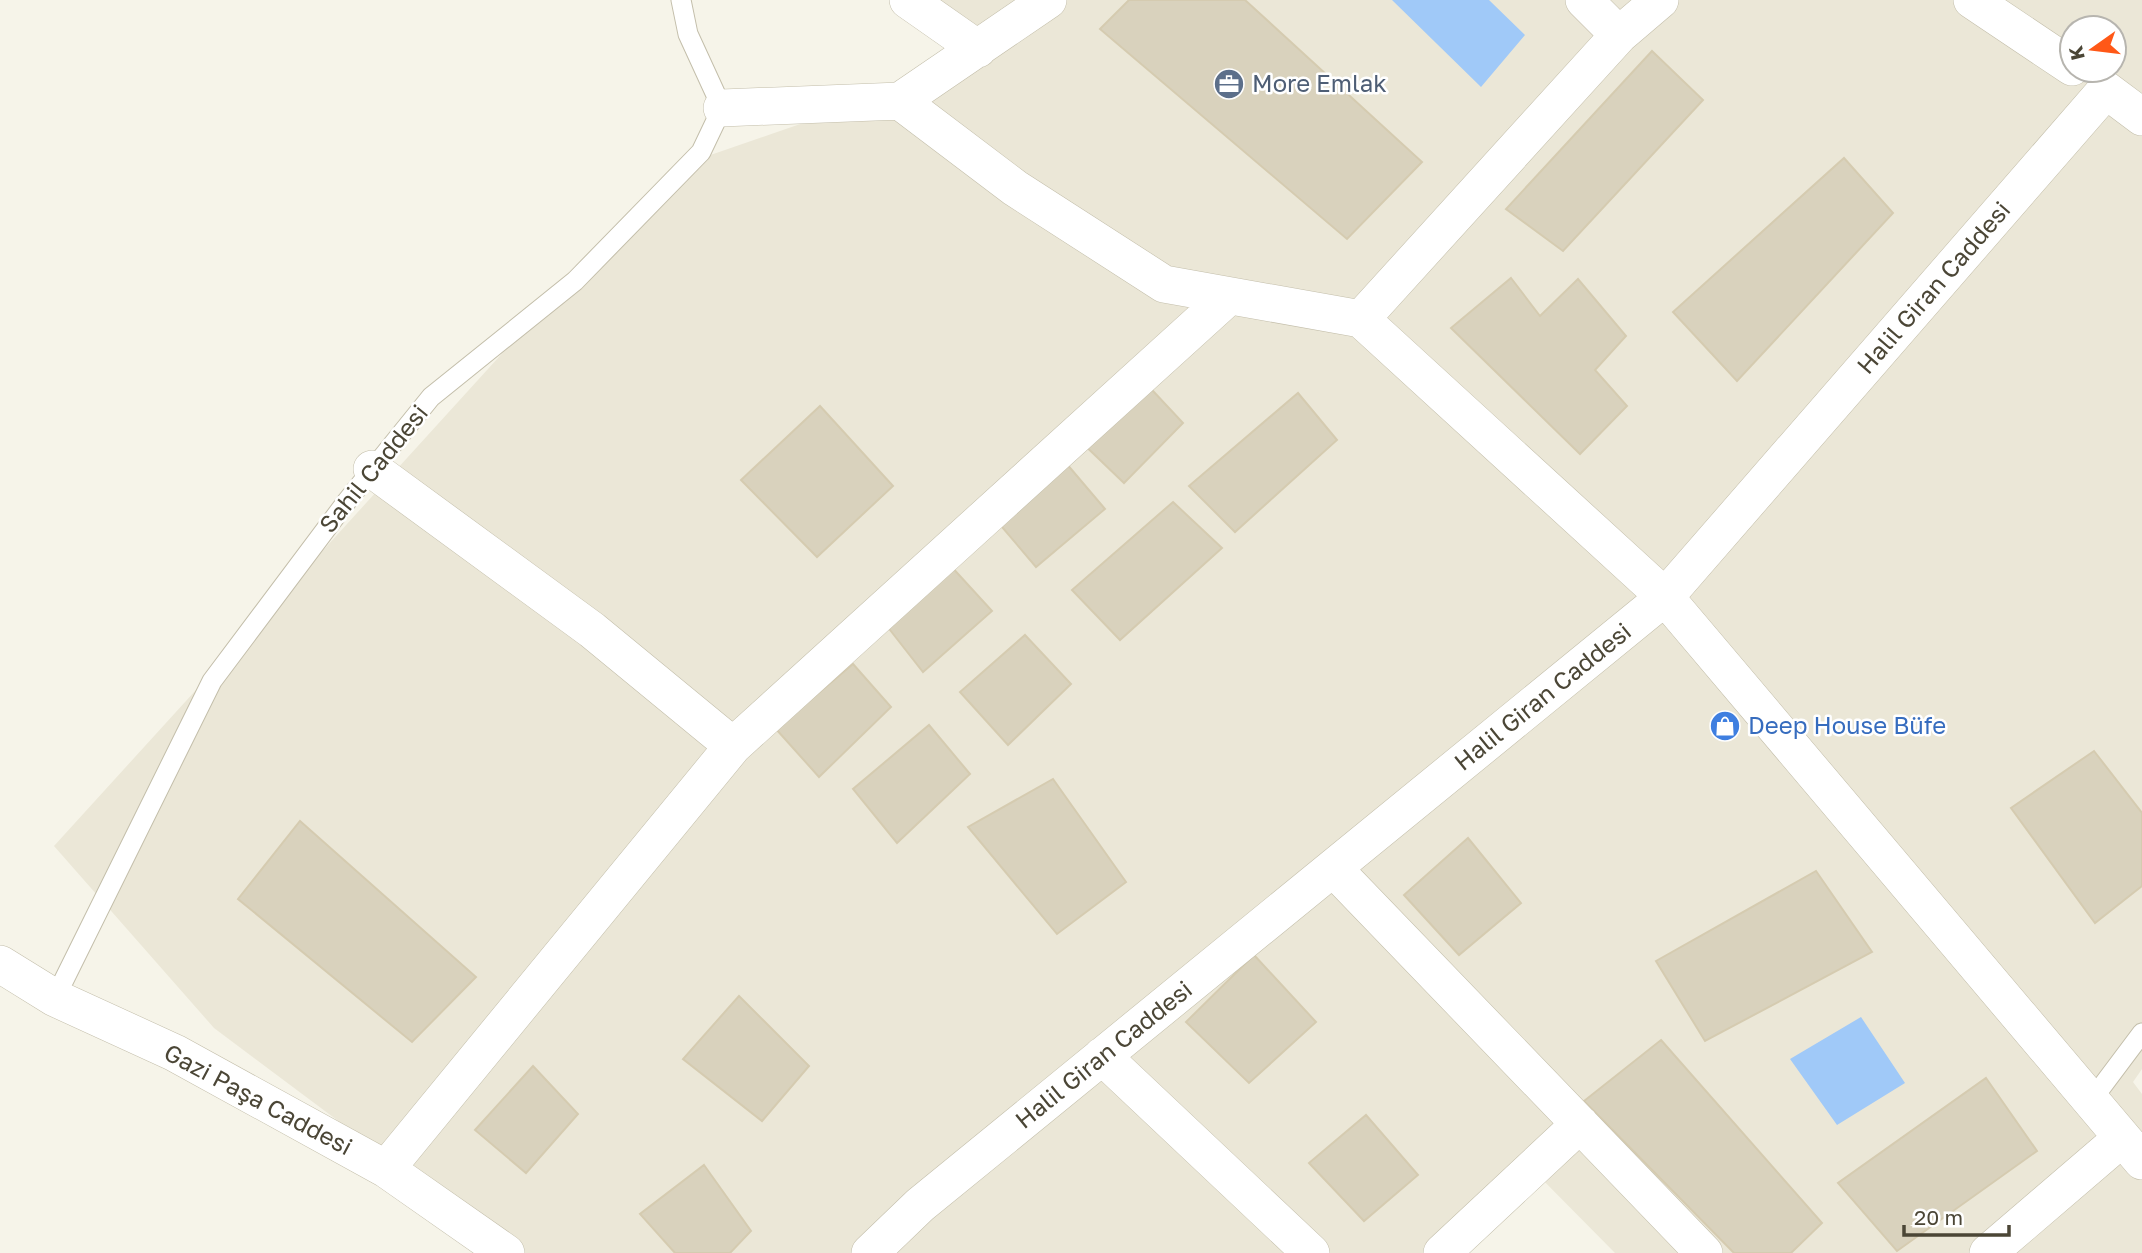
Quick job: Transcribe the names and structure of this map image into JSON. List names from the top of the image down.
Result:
{
  "streets": {
    "street": ["Halil Giran Caddesi", "Gazi Paşa Caddesi"],
    "lane": ["Sahil Caddesi"]
  },
  "crossings": [
    ["Sahil Caddesi", "Gazi Paşa Caddesi"]
  ],
  "places": {
    "office": ["More Emlak"],
    "shop": ["Deep House Büfe"]
  },
  "scale_bar": "20 m",
  "north": "left"
}
